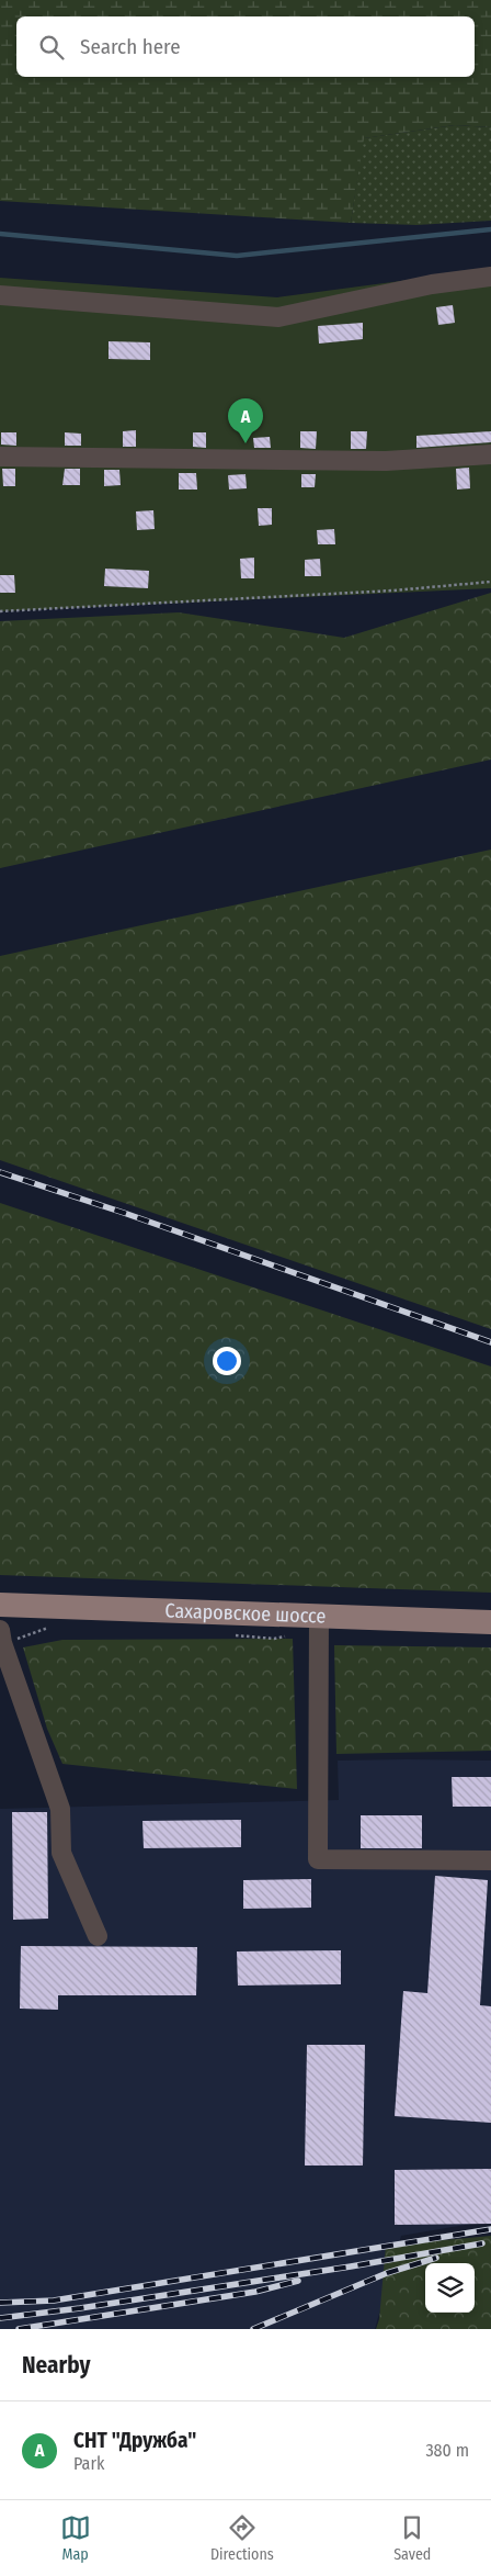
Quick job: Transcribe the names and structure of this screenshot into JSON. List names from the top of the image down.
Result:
{
  "streets": {
    "main road": ["Сахаровское шоссе"]
  },
  "page": {
    "search": "Search here",
    "pins": "A",
    "heading": "Nearby",
    "list": [
      {
        "mark": "A",
        "name": "СНТ \"Дружба\"",
        "note": "Park",
        "value": "380 m"
      }
    ],
    "nav": ["Map", "Directions", "Saved"]
  }
}
